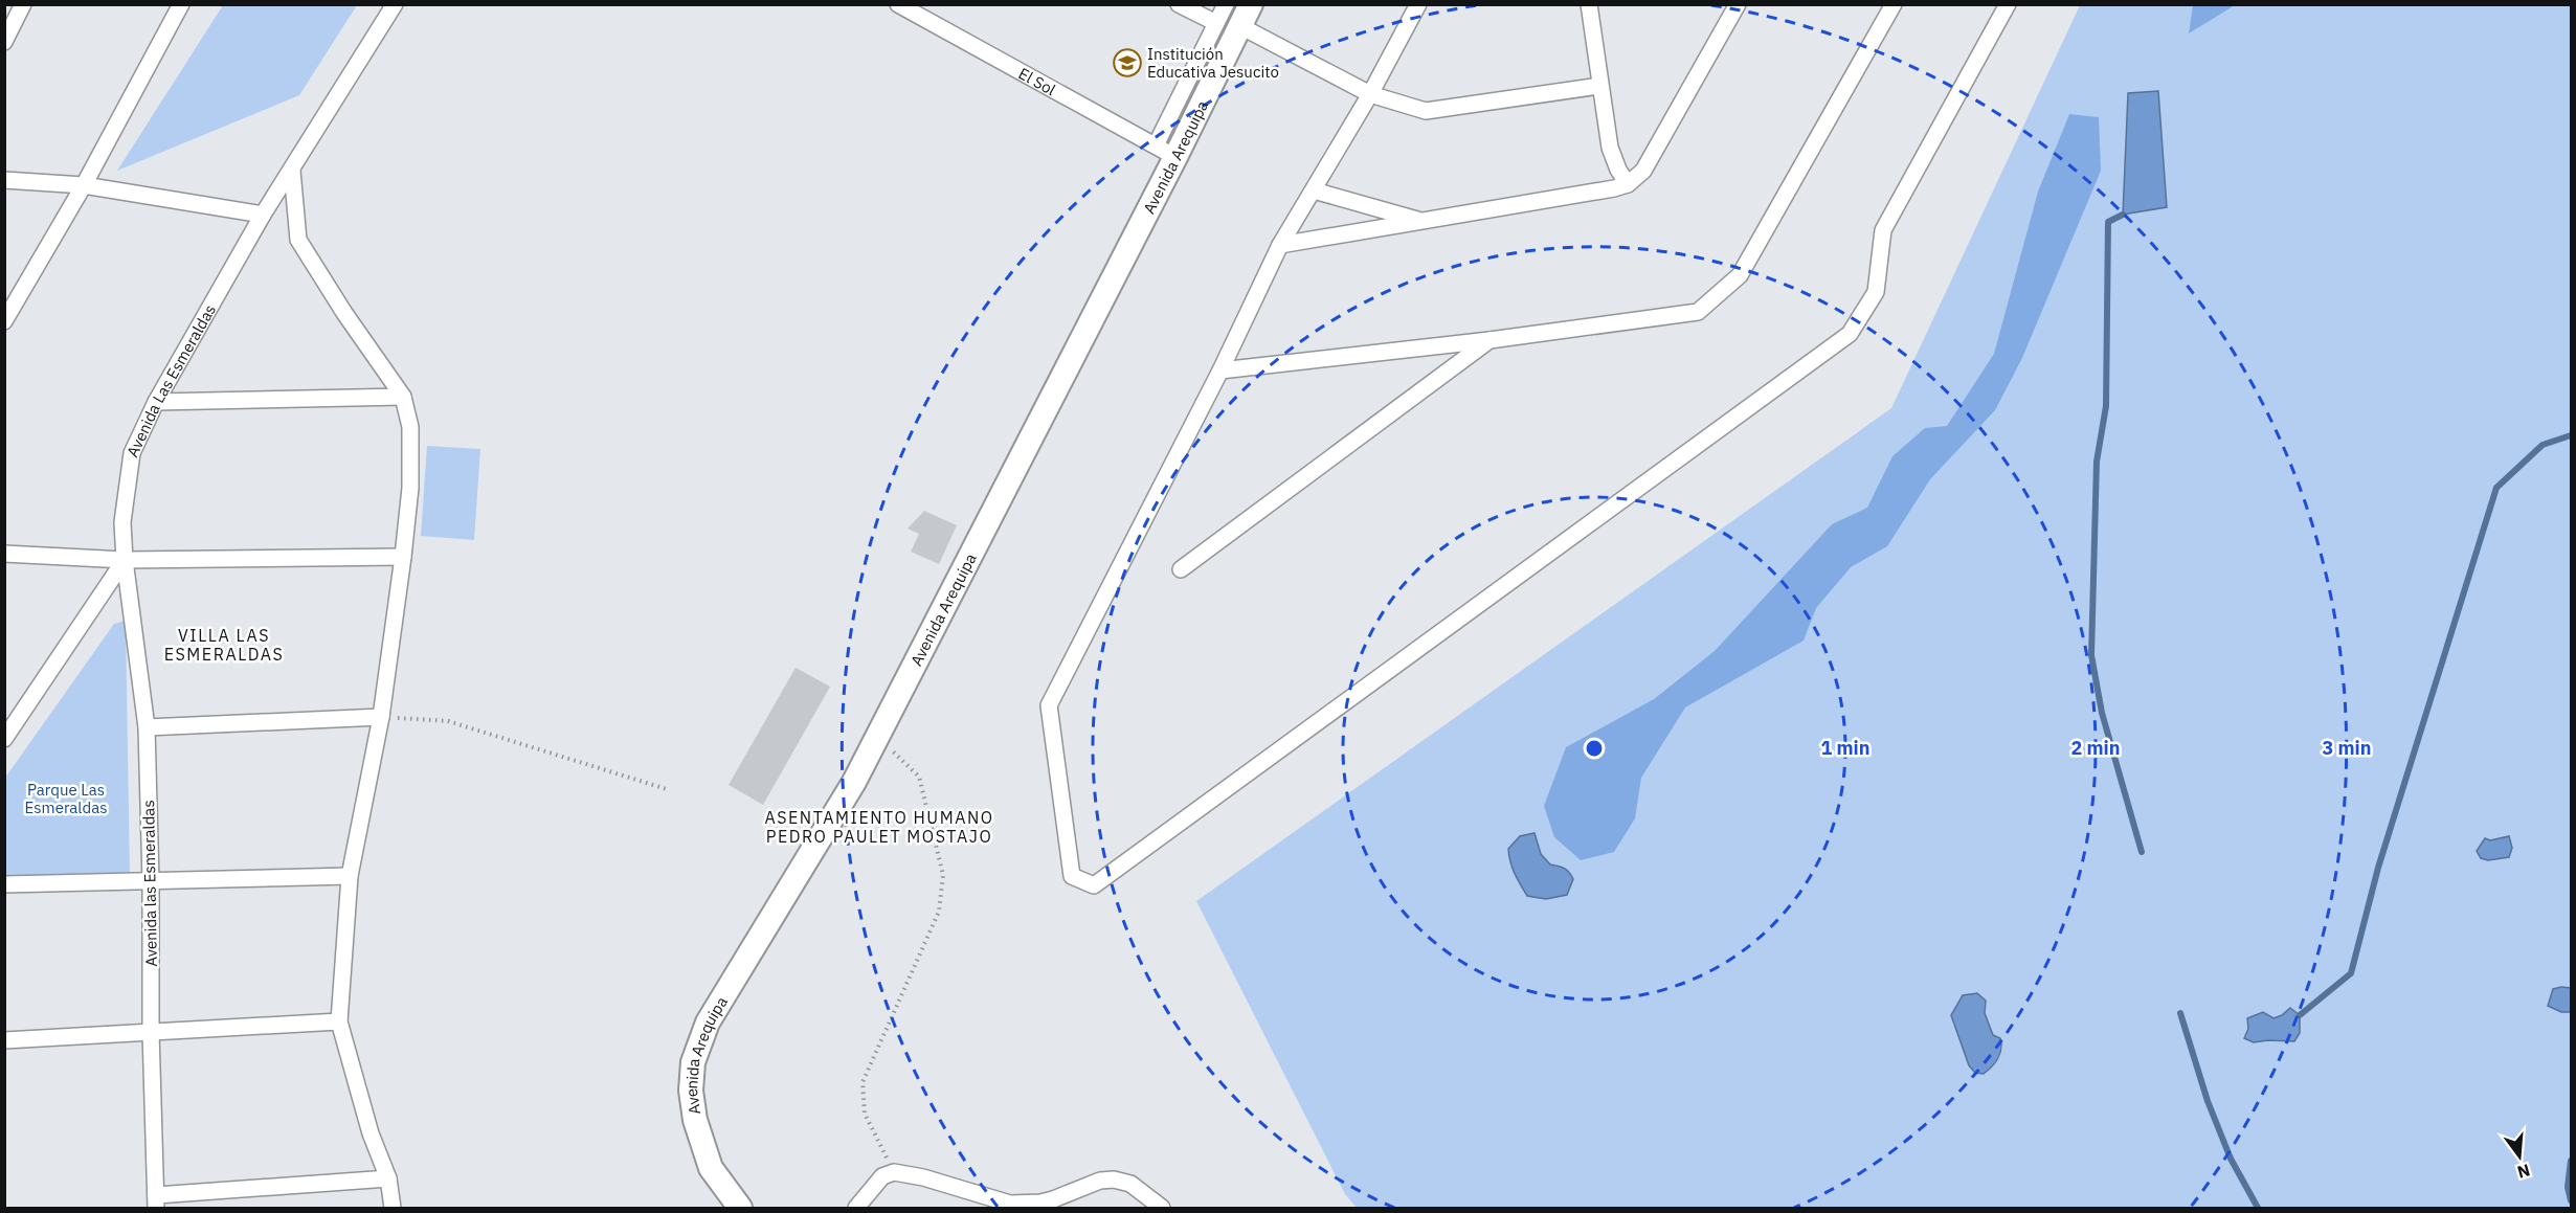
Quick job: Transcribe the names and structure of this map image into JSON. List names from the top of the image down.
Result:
{
  "streets": {
    "street": [
      "El Sol",
      "Avenida Arequipa",
      "Avenida Las Esmeraldas",
      "Avenida las Esmeraldas"
    ]
  },
  "crossings": [
    ["El Sol", "Avenida Arequipa"],
    ["Avenida Las Esmeraldas", "Avenida las Esmeraldas"]
  ],
  "districts": ["VILLA LAS ESMERALDAS", "ASENTAMIENTO HUMANO PEDRO PAULET MOSTAJO"],
  "parks": ["Parque Las Esmeraldas"],
  "places": {
    "school or university": ["Institución Educativa Jesucito"]
  },
  "north": "bottom",
  "rings": ["1 min", "2 min", "3 min"]
}
